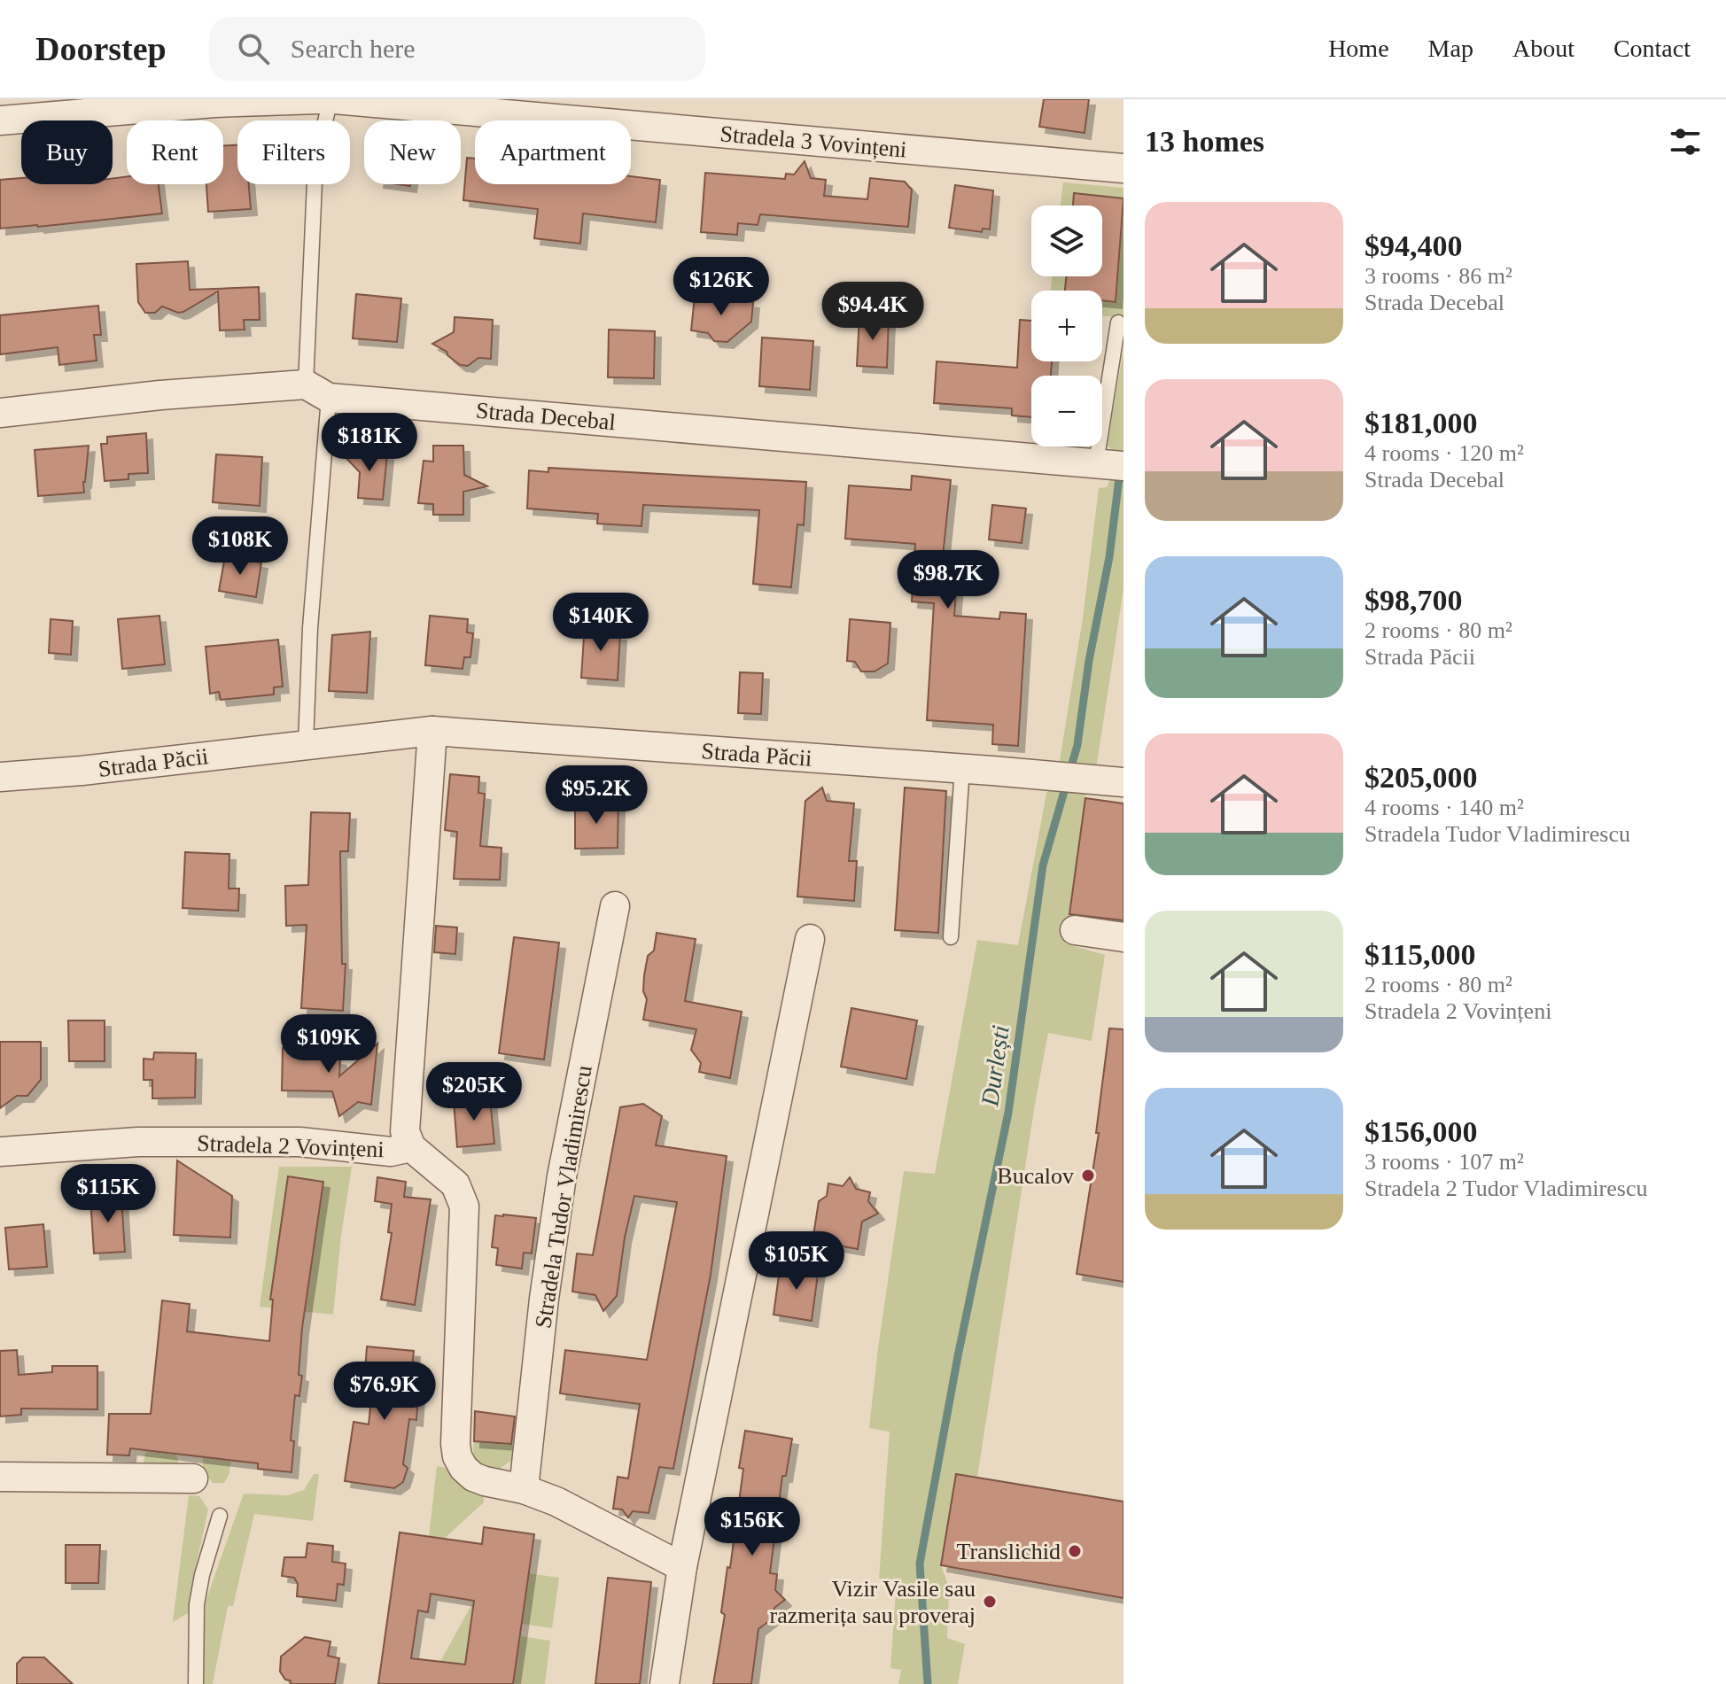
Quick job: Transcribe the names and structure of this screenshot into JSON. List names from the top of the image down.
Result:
{
  "streets": {
    "street": [
      "Stradela 3 Vovințeni",
      "Strada Decebal",
      "Strada Păcii",
      "Stradela 2 Vovințeni",
      "Stradela Tudor Vladimirescu"
    ]
  },
  "water": ["Durlești"],
  "places": ["Bucalov", "Translichid", "Vizir Vasile sau razmerița sau proveraj"],
  "page": {
    "header": "Doorstep",
    "search": "Search here",
    "nav": [
      "Home",
      "Map",
      "About",
      "Contact"
    ],
    "heading": "13 homes",
    "chip": [
      "Buy",
      "Rent",
      "Filters",
      "New",
      "Apartment"
    ],
    "list": [
      {
        "name": "$94,400",
        "note": "3 rooms · 86 m² · Strada Decebal"
      },
      {
        "name": "$181,000",
        "note": "4 rooms · 120 m² · Strada Decebal"
      },
      {
        "name": "$98,700",
        "note": "2 rooms · 80 m² · Strada Păcii"
      },
      {
        "name": "$205,000",
        "note": "4 rooms · 140 m² · Stradela Tudor Vladimirescu"
      },
      {
        "name": "$115,000",
        "note": "2 rooms · 80 m² · Stradela 2 Vovințeni"
      },
      {
        "name": "$156,000",
        "note": "3 rooms · 107 m² · Stradela 2 Tudor Vladimirescu"
      }
    ],
    "map_buttons": ["+", "−"],
    "price": [
      "$126K",
      "$94.4K",
      "$181K",
      "$108K",
      "$98.7K",
      "$140K",
      "$95.2K",
      "$109K",
      "$205K",
      "$115K",
      "$105K",
      "$76.9K",
      "$156K"
    ]
  }
}
